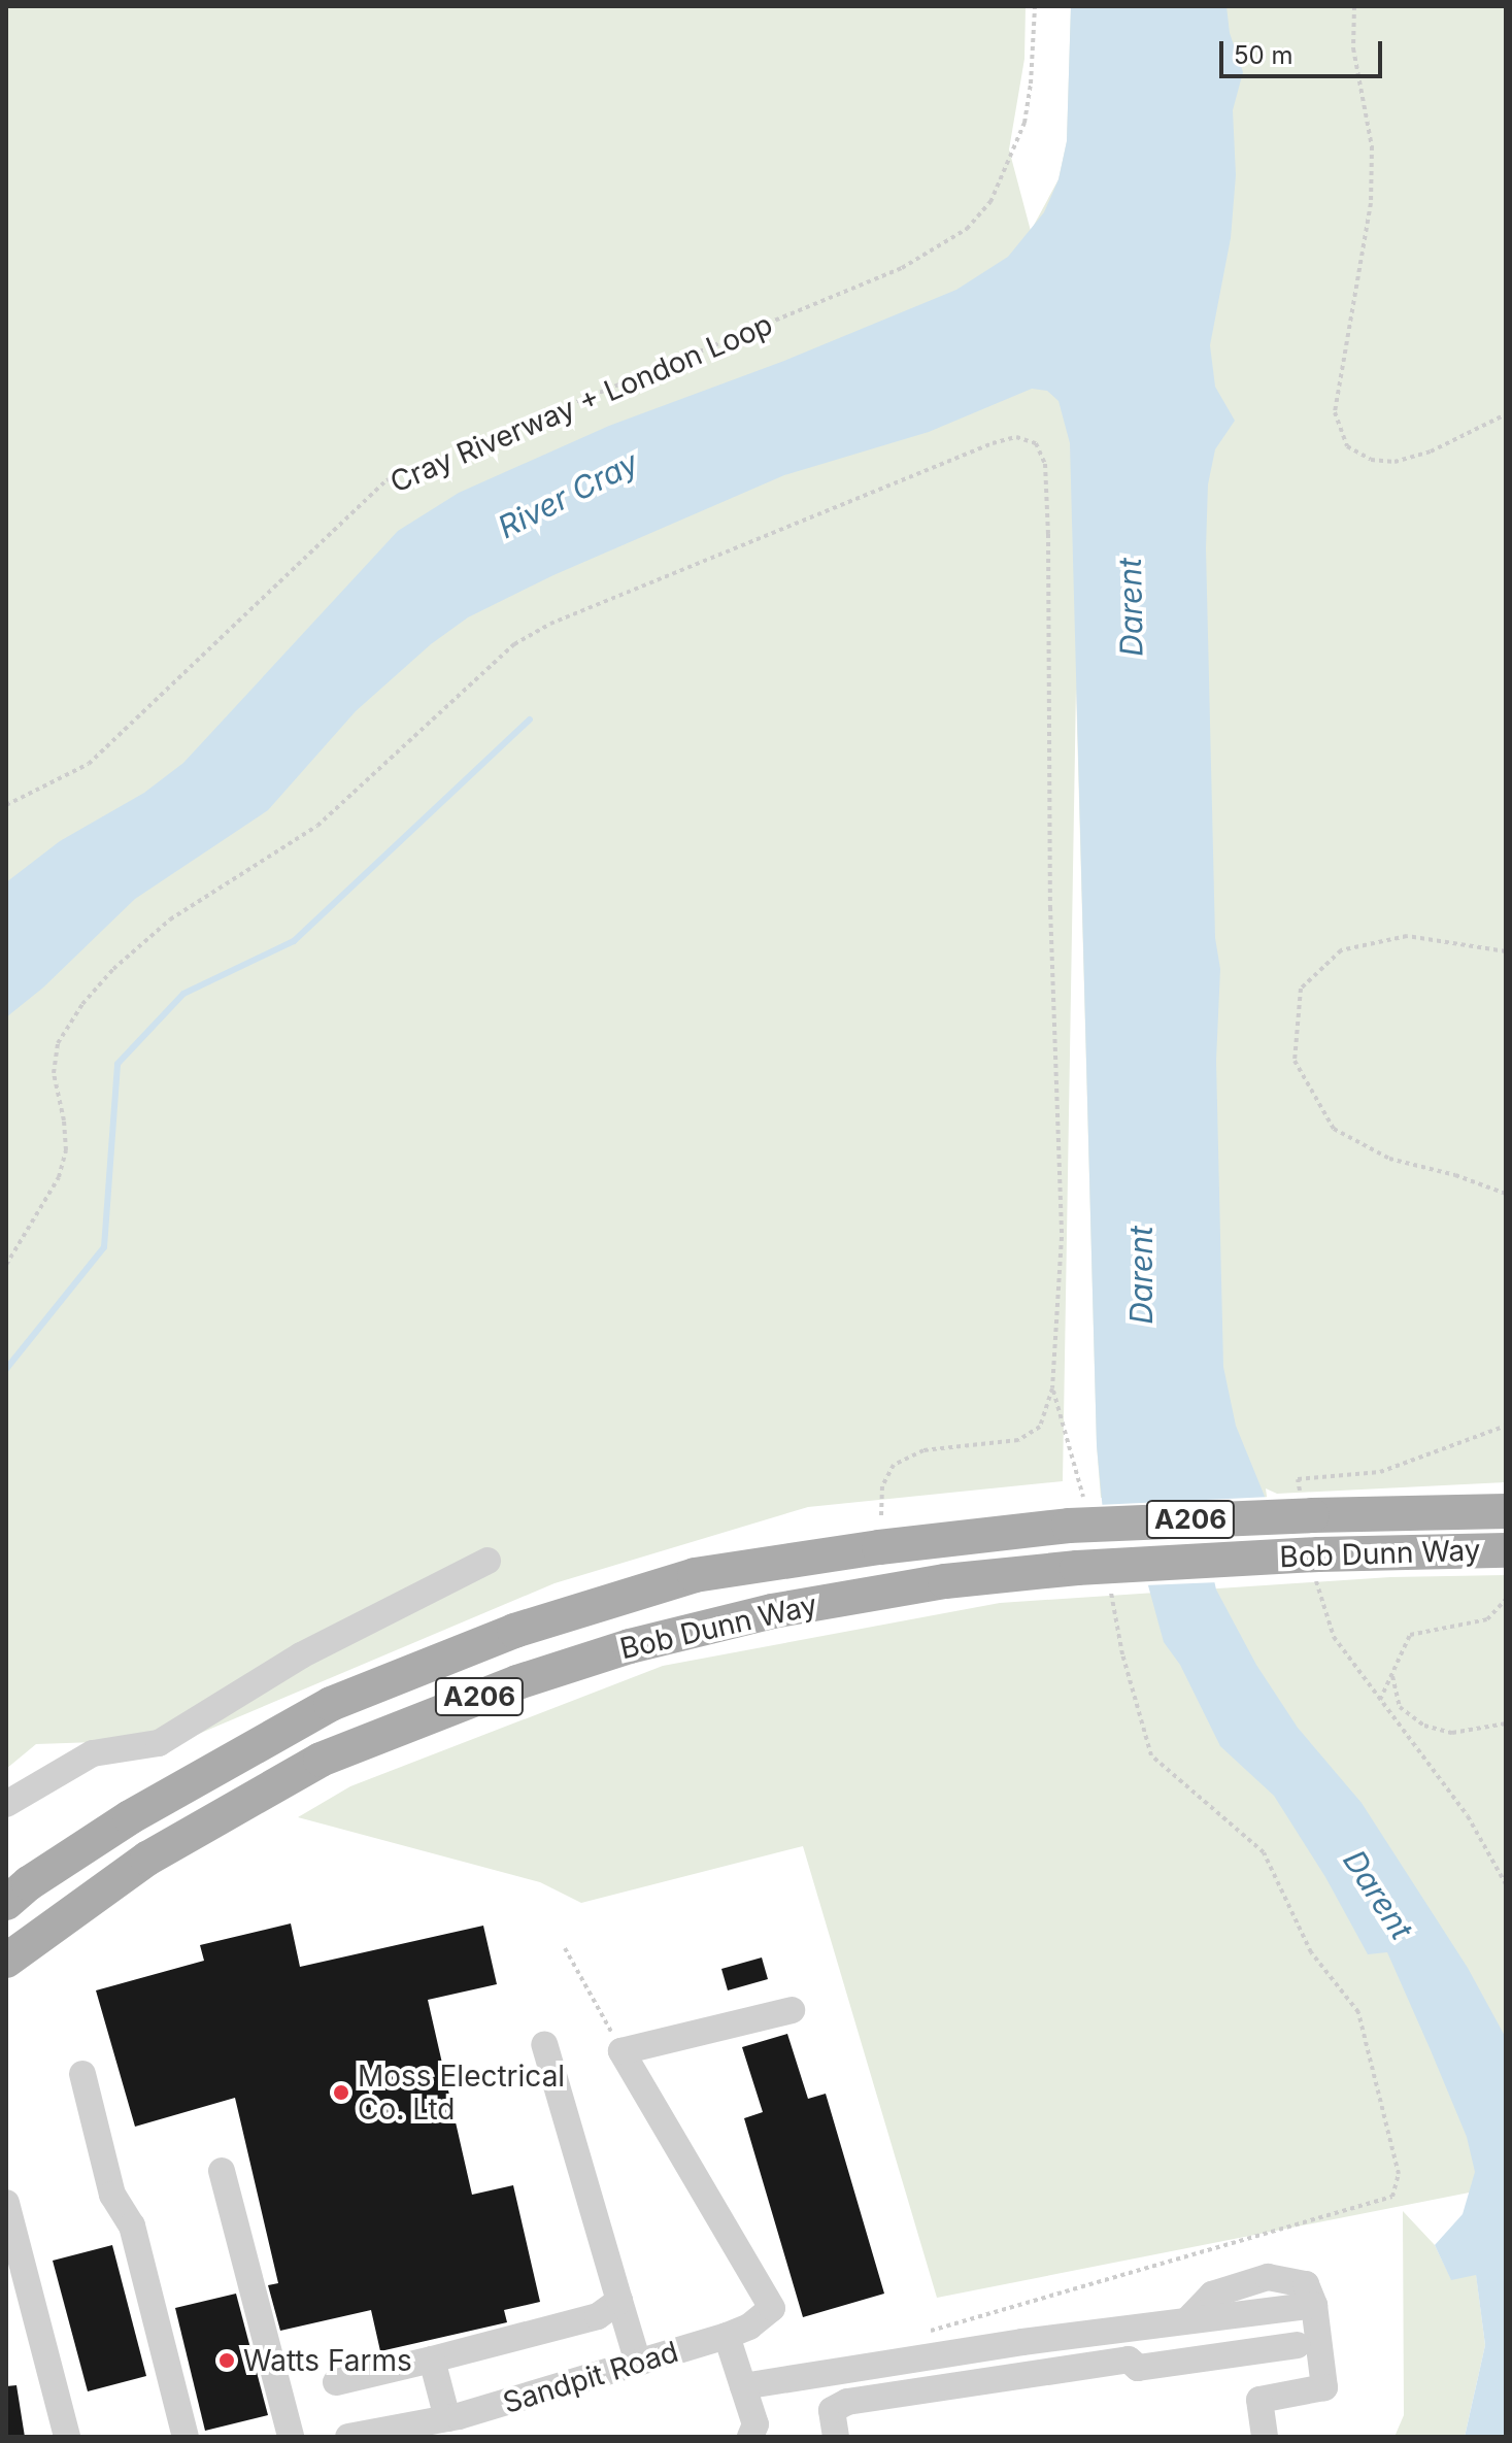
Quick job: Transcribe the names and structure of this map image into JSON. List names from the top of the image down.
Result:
{
  "streets": {
    "main road": ["A206", "Bob Dunn Way"],
    "street": ["Sandpit Road"],
    "path": ["Cray Riverway + London Loop"]
  },
  "water": ["River Cray", "Darent"],
  "places": ["Moss Electrical Co. Ltd", "Watts Farms"],
  "scale_bar": "50 m"
}
